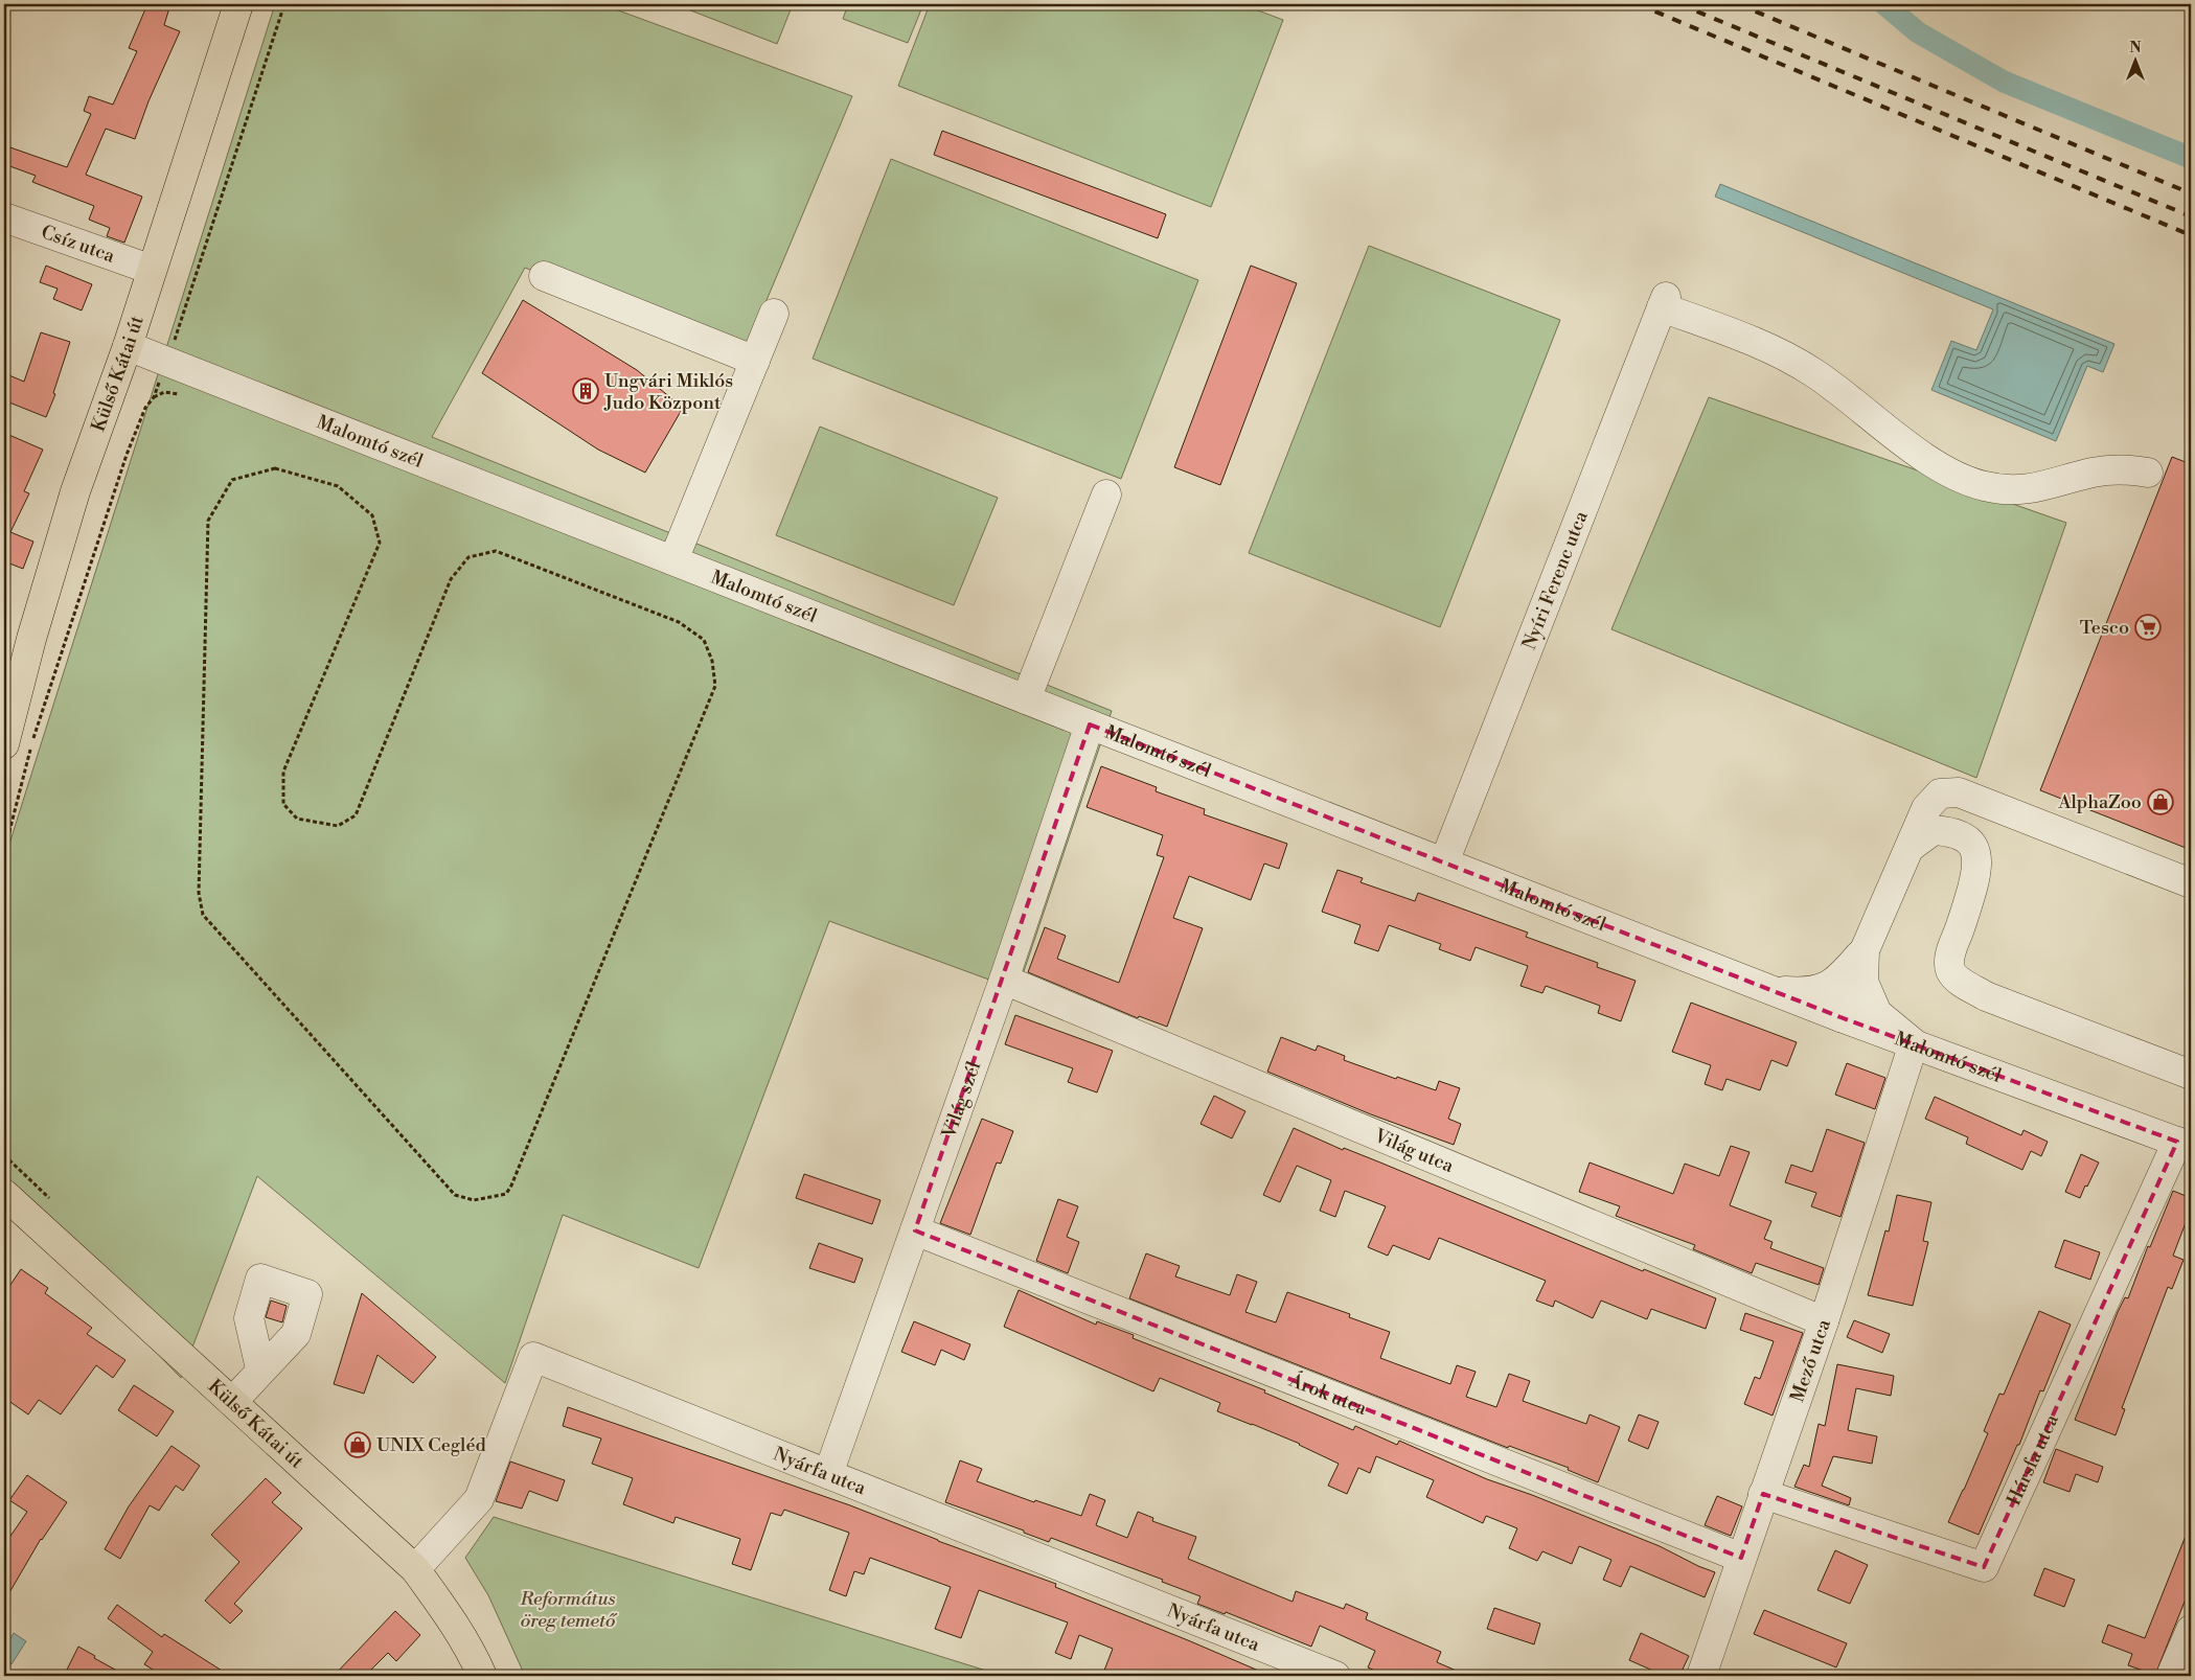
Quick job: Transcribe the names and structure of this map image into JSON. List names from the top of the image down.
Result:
{
  "streets": {
    "main road": ["Külső Kátai út"],
    "street": [
      "Csíz utca",
      "Malomtó szél",
      "Nyíri Ferenc utca",
      "Világ szél",
      "Világ utca",
      "Mező utca",
      "Árok utca",
      "Hársfa utca",
      "Nyárfa utca"
    ]
  },
  "crossings": [
    ["Csíz utca", "Külső Kátai út"],
    ["Külső Kátai út", "Malomtó szél"],
    ["Külső Kátai út", "Nyárfa utca"],
    ["Malomtó szél", "Nyíri Ferenc utca"],
    ["Malomtó szél", "Világ szél"],
    ["Malomtó szél", "Mező utca"],
    ["Malomtó szél", "Hársfa utca"],
    ["Világ szél", "Világ utca"],
    ["Világ szél", "Árok utca"],
    ["Világ szél", "Nyárfa utca"],
    ["Világ utca", "Mező utca"],
    ["Mező utca", "Árok utca"],
    ["Mező utca", "Hársfa utca"]
  ],
  "parks": ["Református öreg temető"],
  "places": {
    "building": ["Ungvári Miklós Judo Központ"],
    "supermarket": ["Tesco"],
    "shop": ["AlphaZoo", "UNIX Cegléd"]
  },
  "north": "top"
}
